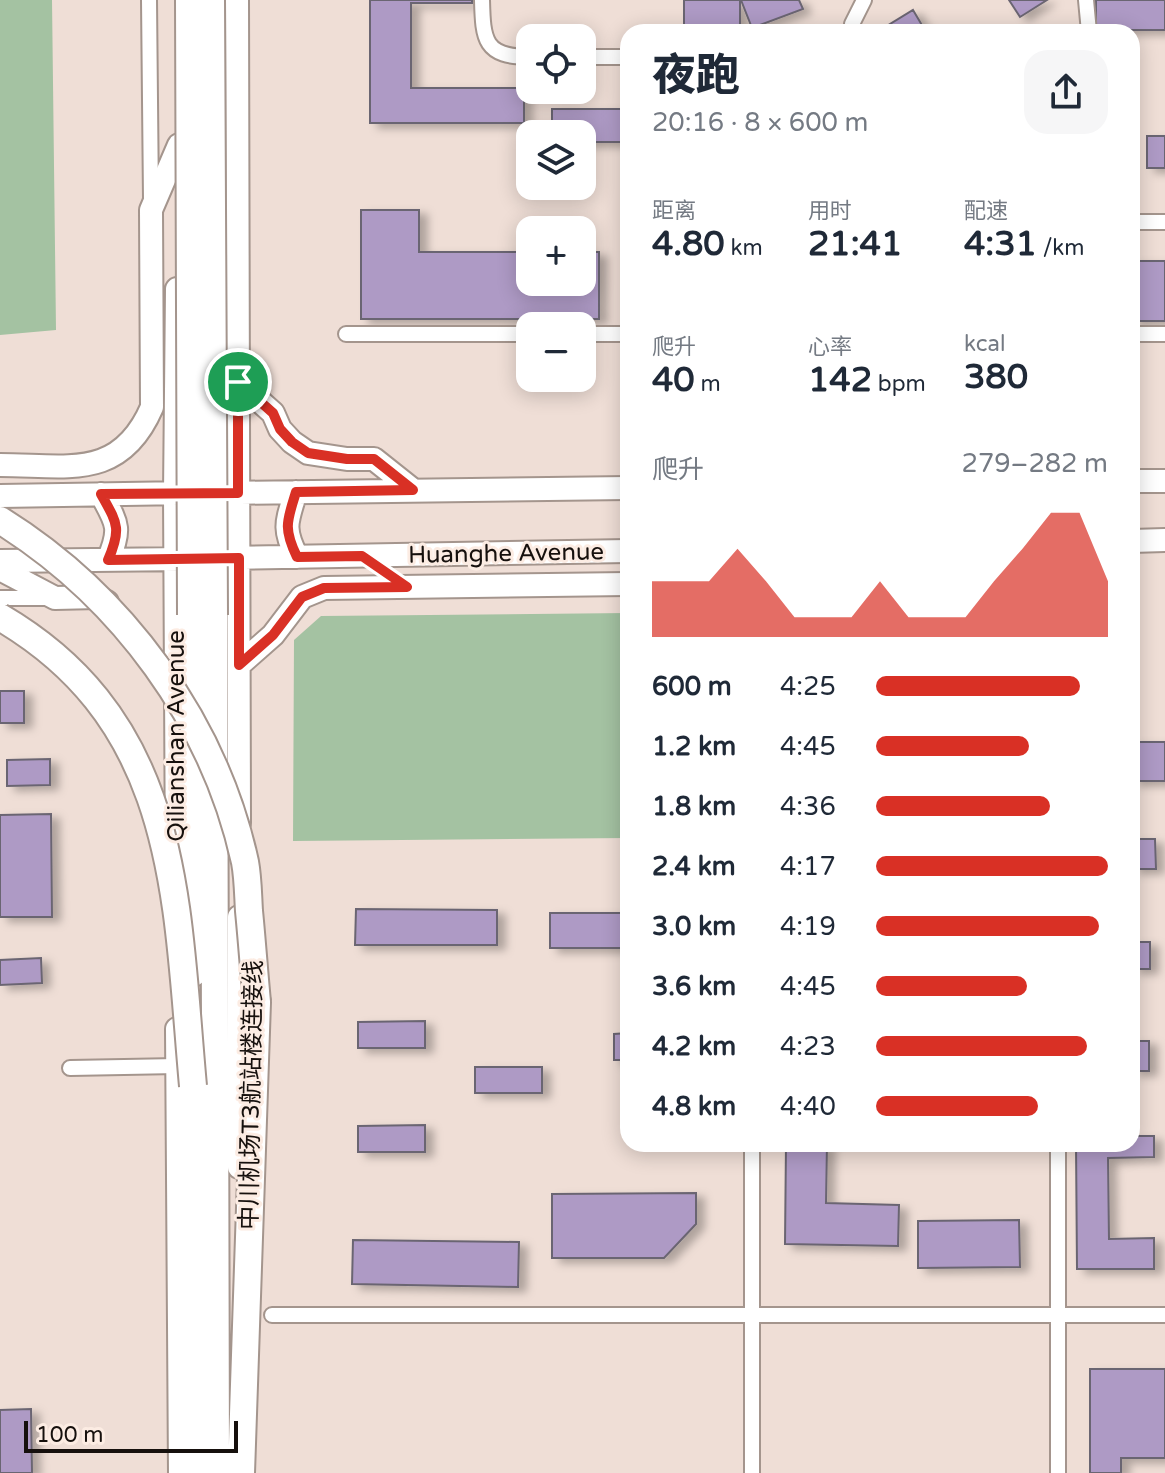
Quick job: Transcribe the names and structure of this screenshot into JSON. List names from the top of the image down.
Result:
{
  "streets": {
    "highway": ["中川机场T3航站楼连接线"],
    "main road": ["Huanghe Avenue", "Qilianshan Avenue"]
  },
  "crossings": [
    ["Huanghe Avenue", "Qilianshan Avenue"]
  ],
  "scale_bar": "100 m",
  "page": {
    "map_buttons": ["+", "−"],
    "heading": ["夜跑", "20:16 · 8 × 600 m"],
    "stats": [
      ["距离", "4.80 km"],
      ["用时", "21:41"],
      ["配速", "4:31 /km"],
      ["爬升", "40 m"],
      ["心率", "142 bpm"],
      ["kcal", "380"]
    ],
    "chart": ["爬升", "279–282 m"],
    "list": [
      {
        "name": "600 m",
        "note": "4:25"
      },
      {
        "name": "1.2 km",
        "note": "4:45"
      },
      {
        "name": "1.8 km",
        "note": "4:36"
      },
      {
        "name": "2.4 km",
        "note": "4:17"
      },
      {
        "name": "3.0 km",
        "note": "4:19"
      },
      {
        "name": "3.6 km",
        "note": "4:45"
      },
      {
        "name": "4.2 km",
        "note": "4:23"
      },
      {
        "name": "4.8 km",
        "note": "4:40"
      }
    ],
    "scale": "100 m"
  }
}
